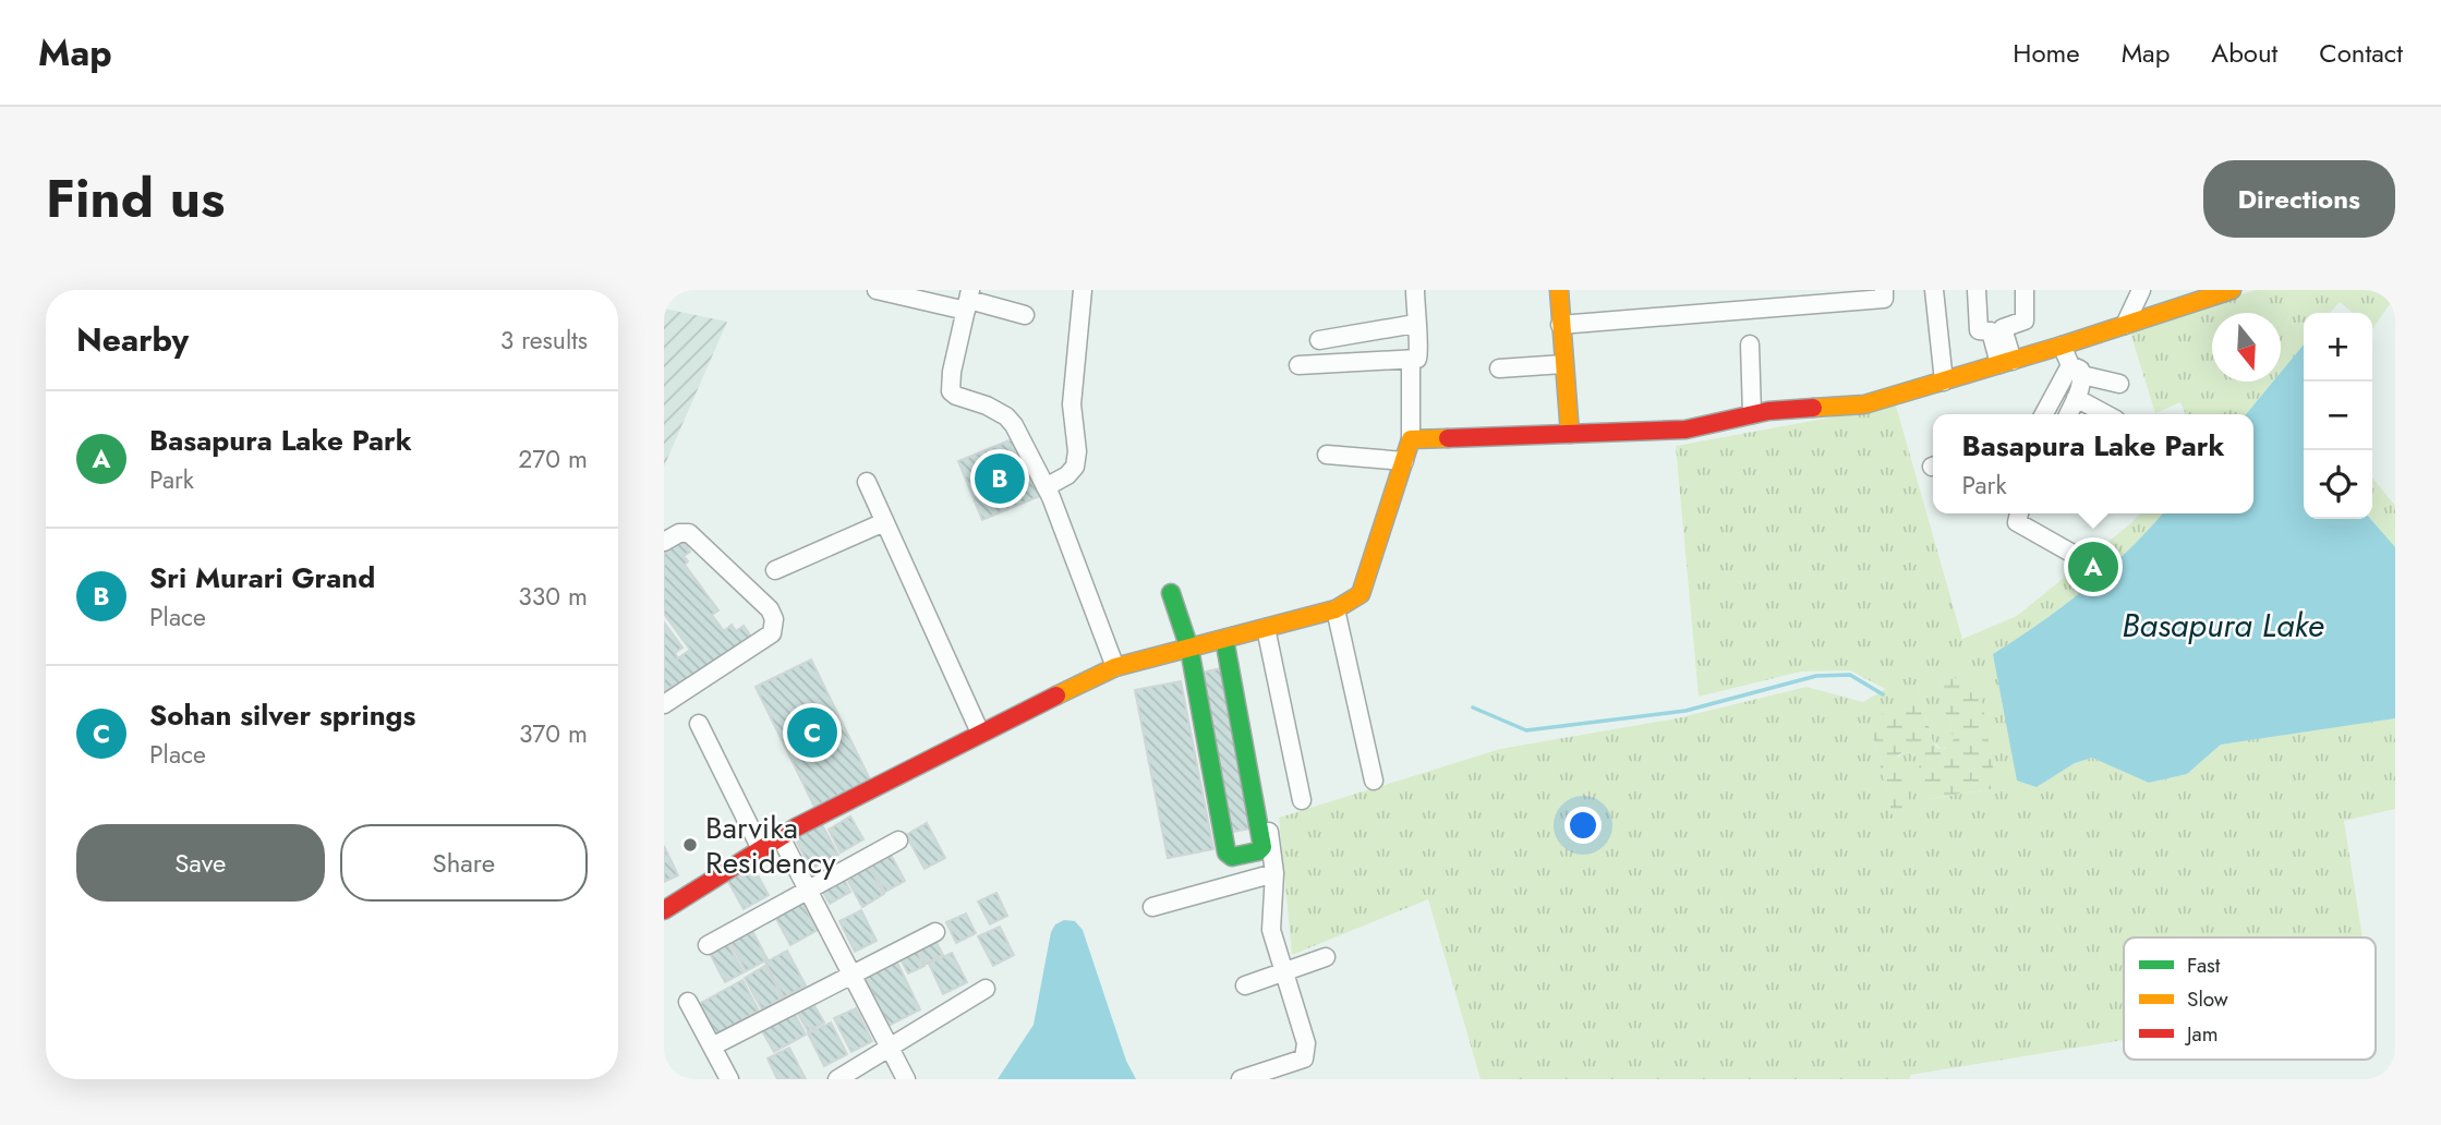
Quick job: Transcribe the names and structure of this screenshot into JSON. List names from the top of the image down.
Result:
{
  "water": ["Basapura Lake"],
  "places": ["Barvika Residency"],
  "legend": ["Fast", "Slow", "Jam"],
  "north": "bottom",
  "page": {
    "header": "Map",
    "nav": [
      "Home",
      "Map",
      "About",
      "Contact"
    ],
    "title": "Find us",
    "buttons": [
      "Directions",
      ["Save", "Share"]
    ],
    "heading": ["Nearby", "3 results"],
    "map_buttons": ["+", "−"],
    "list": [
      {
        "mark": "A",
        "name": "Basapura Lake Park",
        "note": "Park",
        "value": "270 m"
      },
      {
        "mark": "B",
        "name": "Sri Murari Grand",
        "note": "Place",
        "value": "330 m"
      },
      {
        "mark": "C",
        "name": "Sohan silver springs",
        "note": "Place",
        "value": "370 m"
      }
    ],
    "popup": ["Basapura Lake Park", "Park"],
    "pins": ["B", "A", "C"]
  }
}
